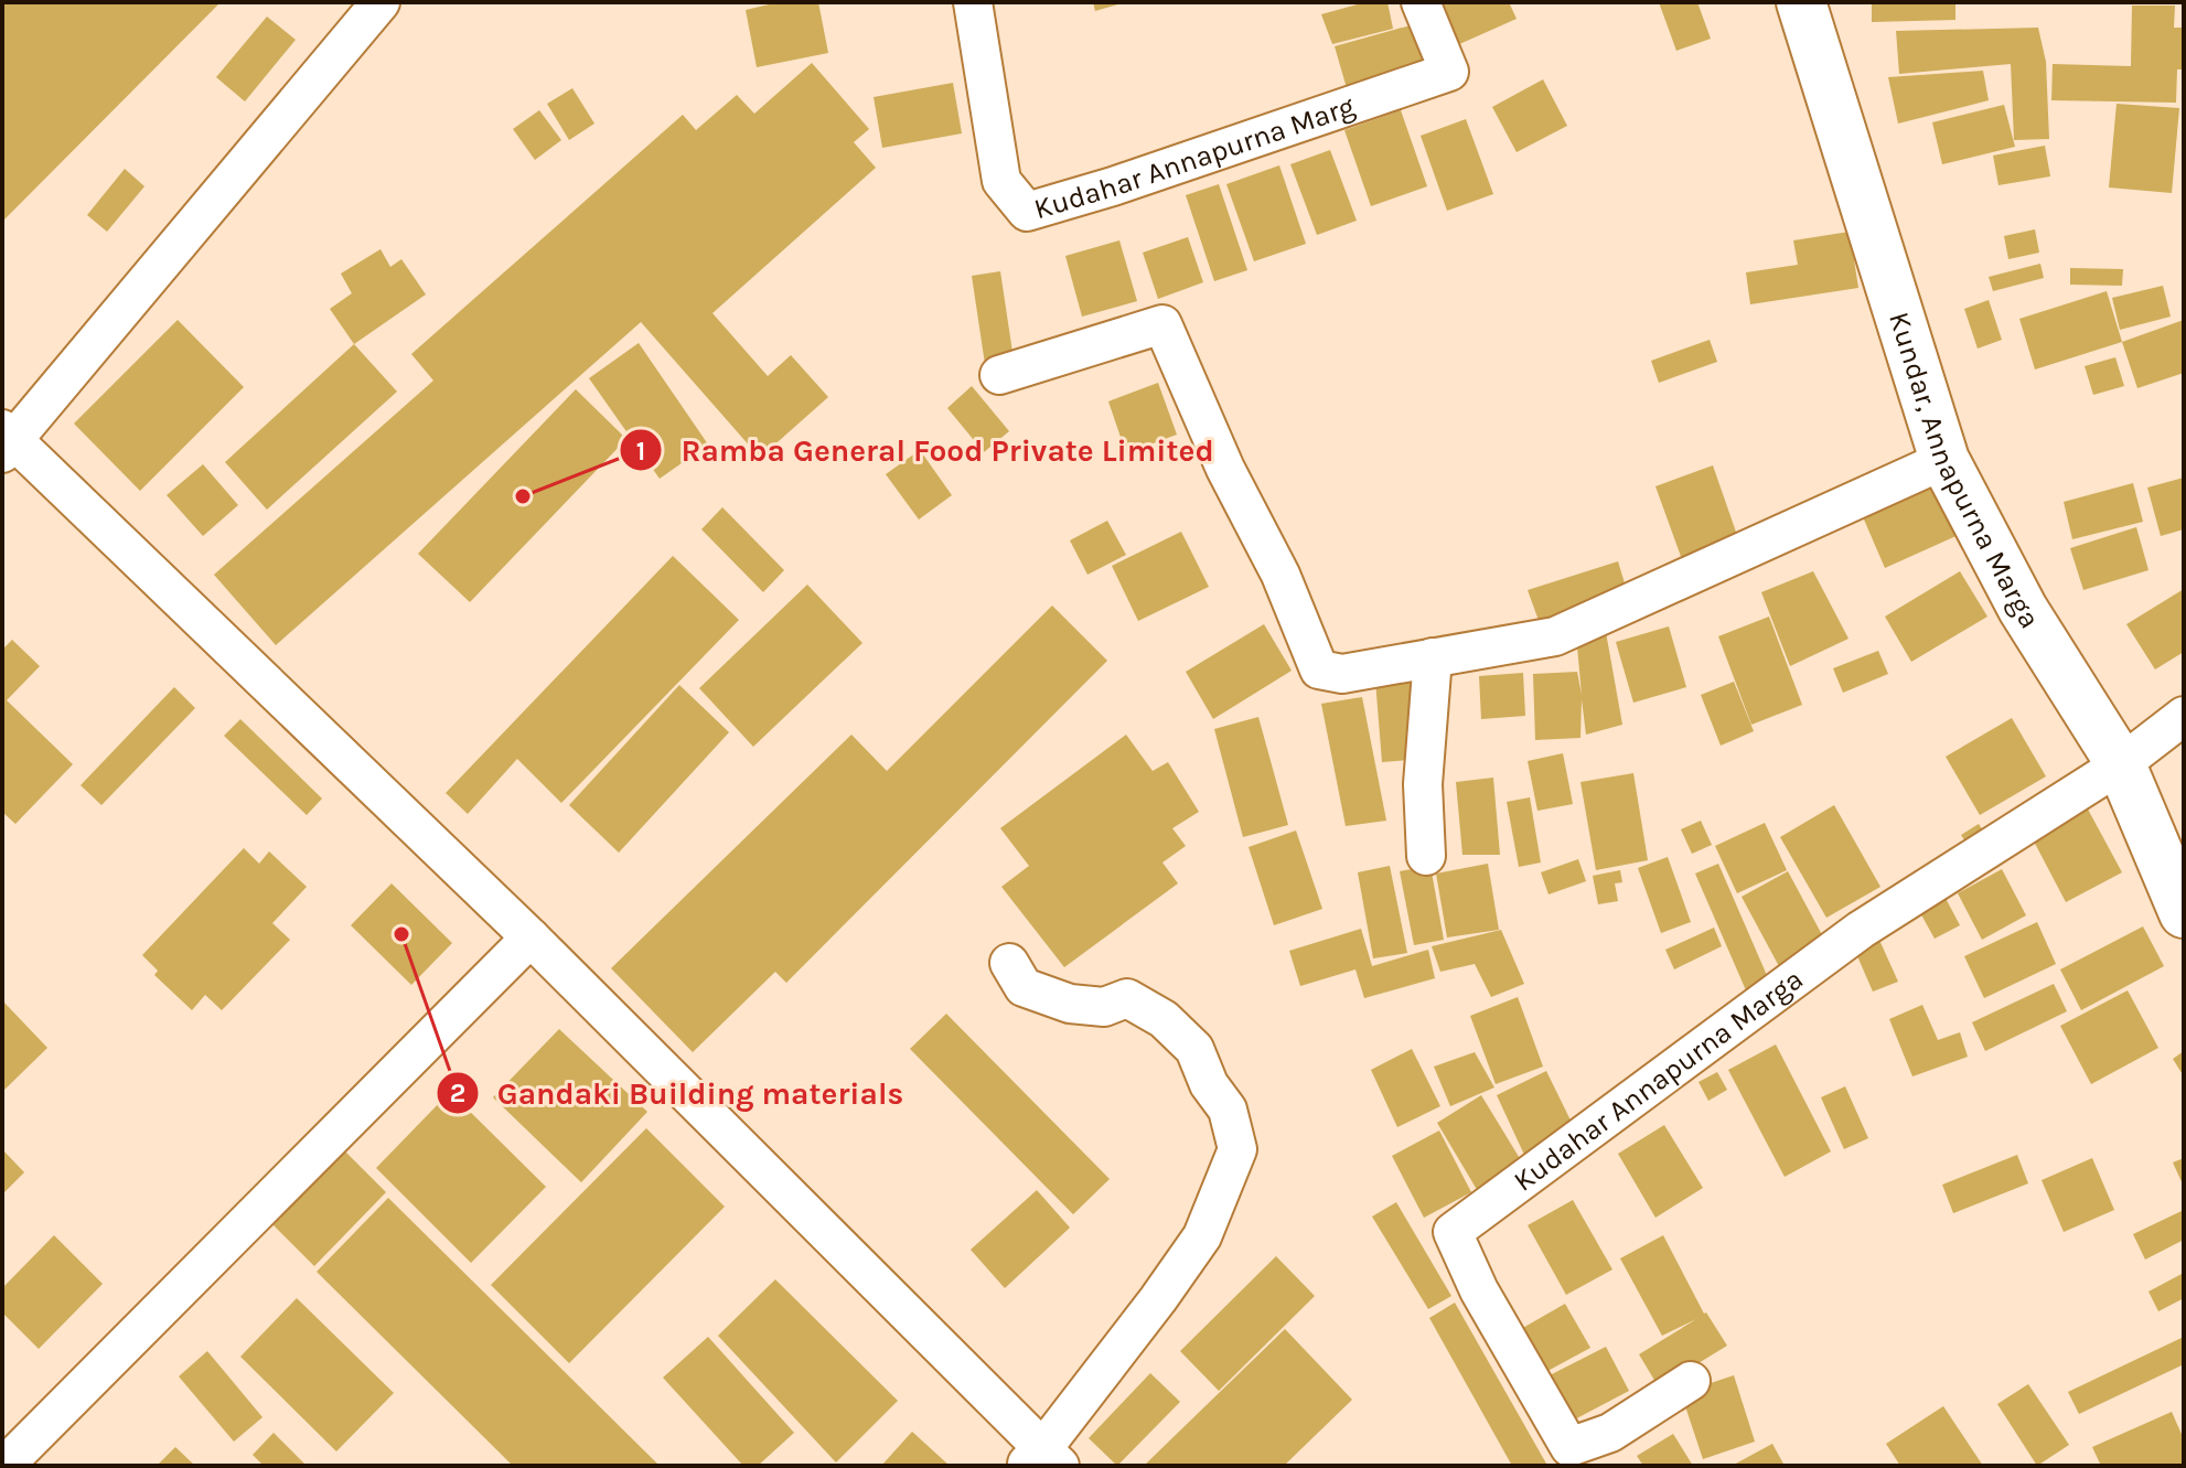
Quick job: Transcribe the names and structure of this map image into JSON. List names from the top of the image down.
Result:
{
  "streets": {
    "main road": ["Kundar, Annapurna Marga"],
    "street": ["Kudahar Annapurna Marg", "Kudahar Annapurna Marga"]
  },
  "crossings": [
    ["Kundar, Annapurna Marga", "Kudahar Annapurna Marga"]
  ],
  "places": ["Ramba General Food Private Limited", "Gandaki Building materials"]
}
